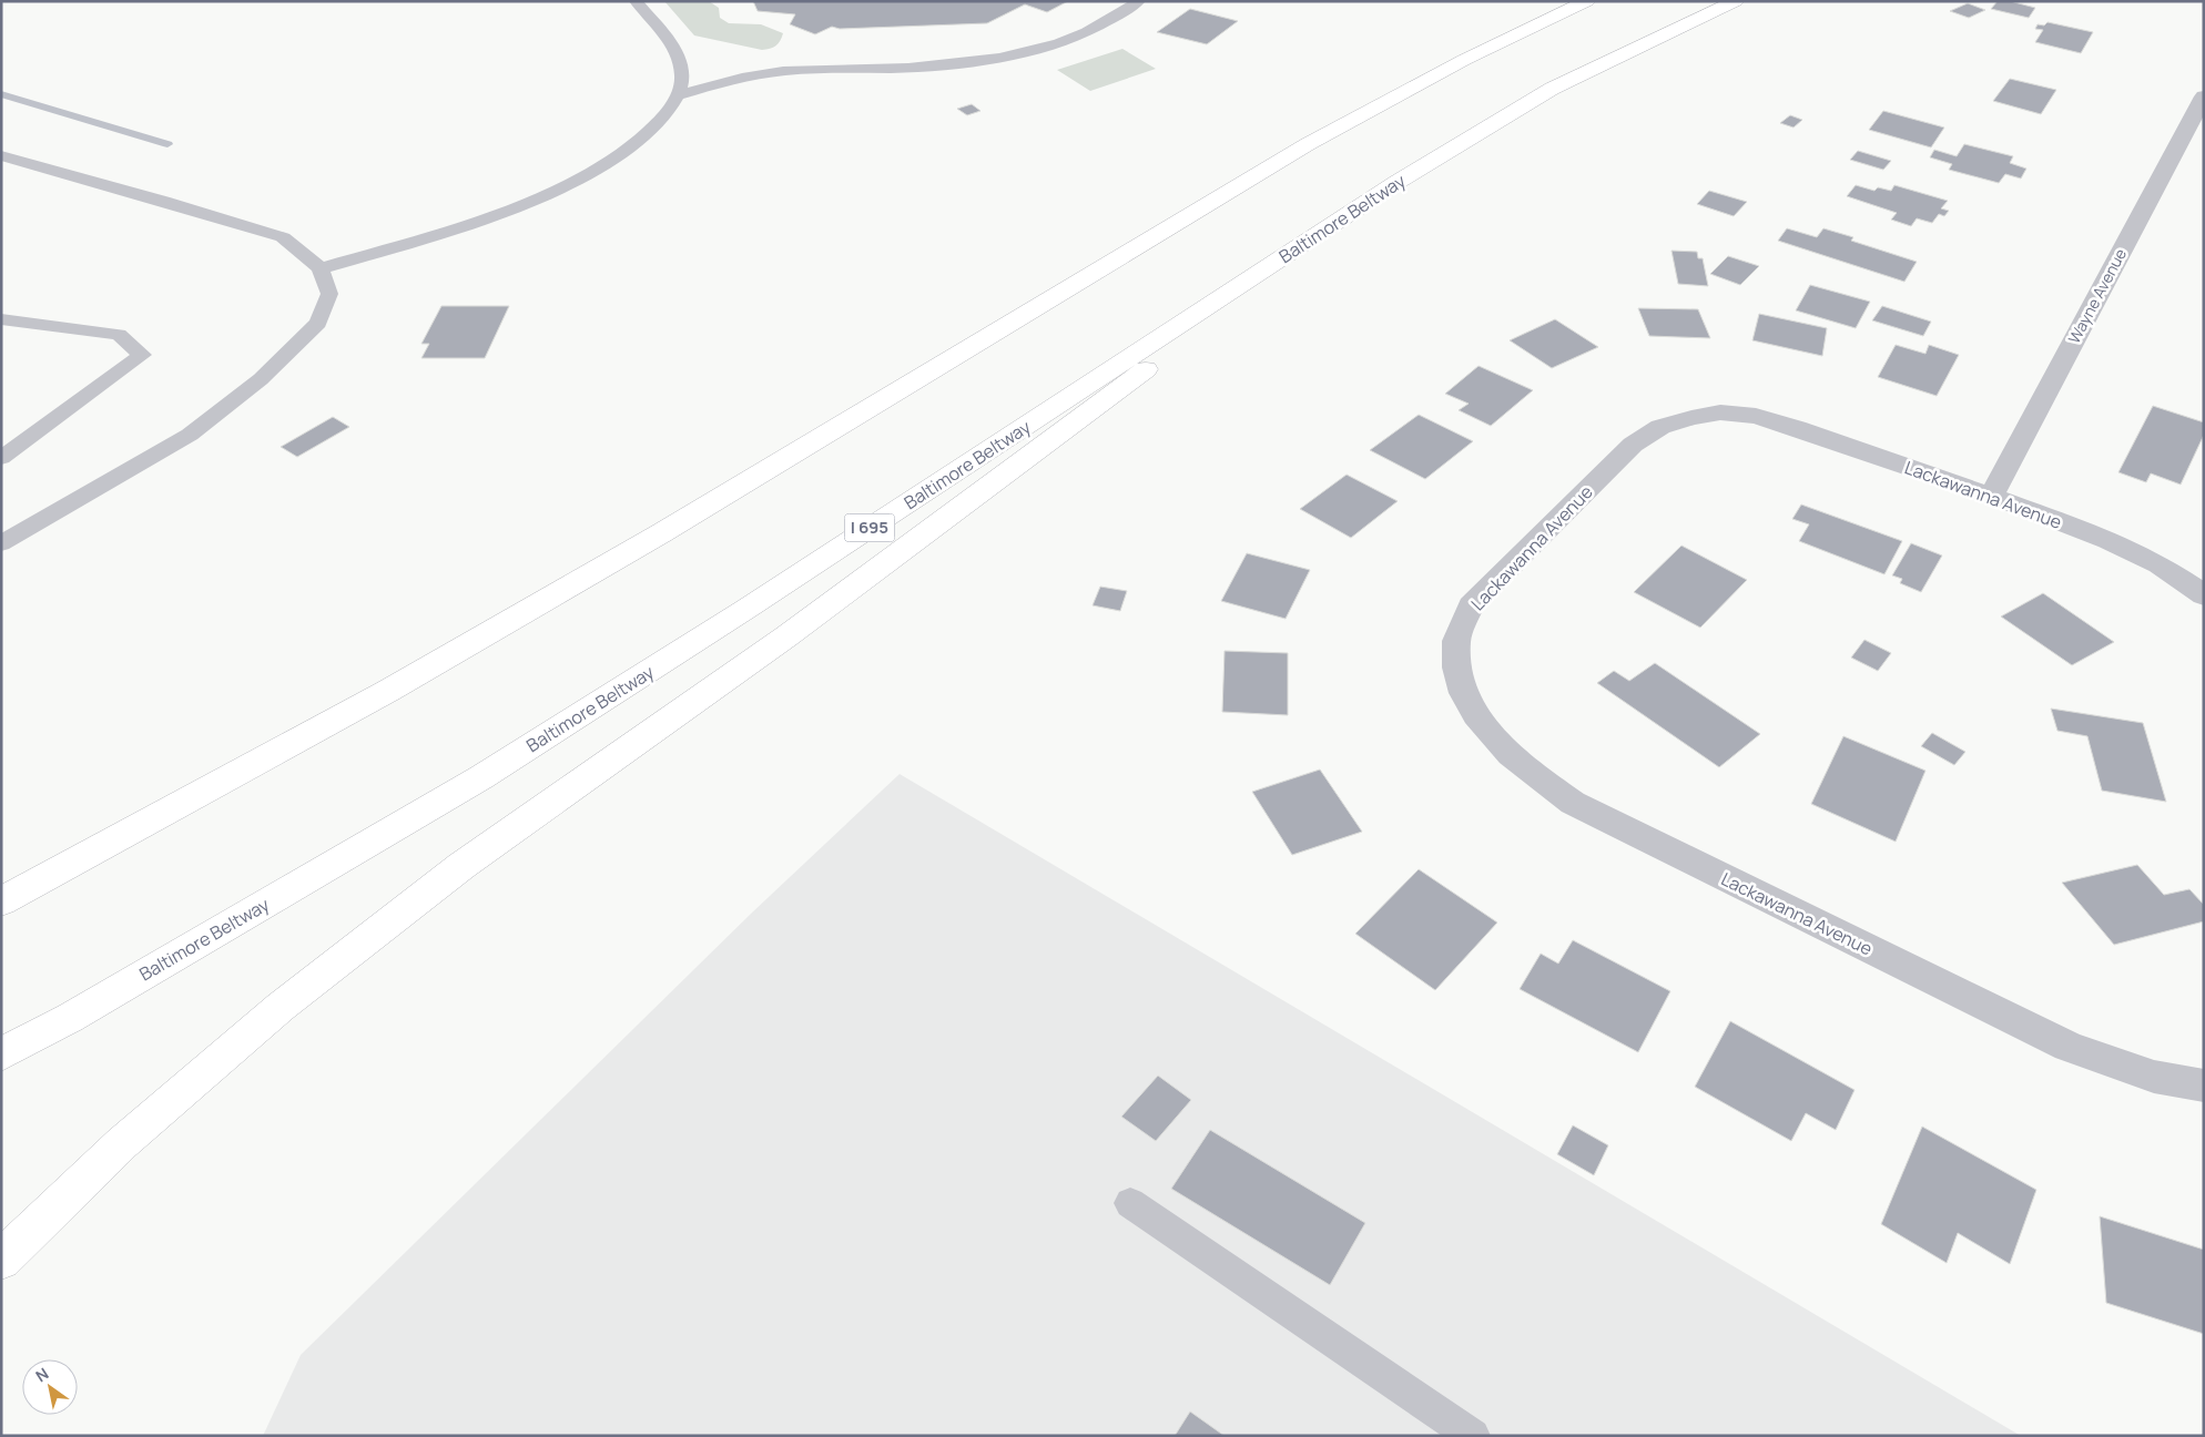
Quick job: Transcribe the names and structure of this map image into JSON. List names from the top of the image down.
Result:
{
  "streets": {
    "highway": ["Baltimore Beltway", "I 695"],
    "street": ["Wayne Avenue", "Lackawanna Avenue"]
  },
  "crossings": [
    ["Wayne Avenue", "Lackawanna Avenue"]
  ],
  "north": "top left"
}
